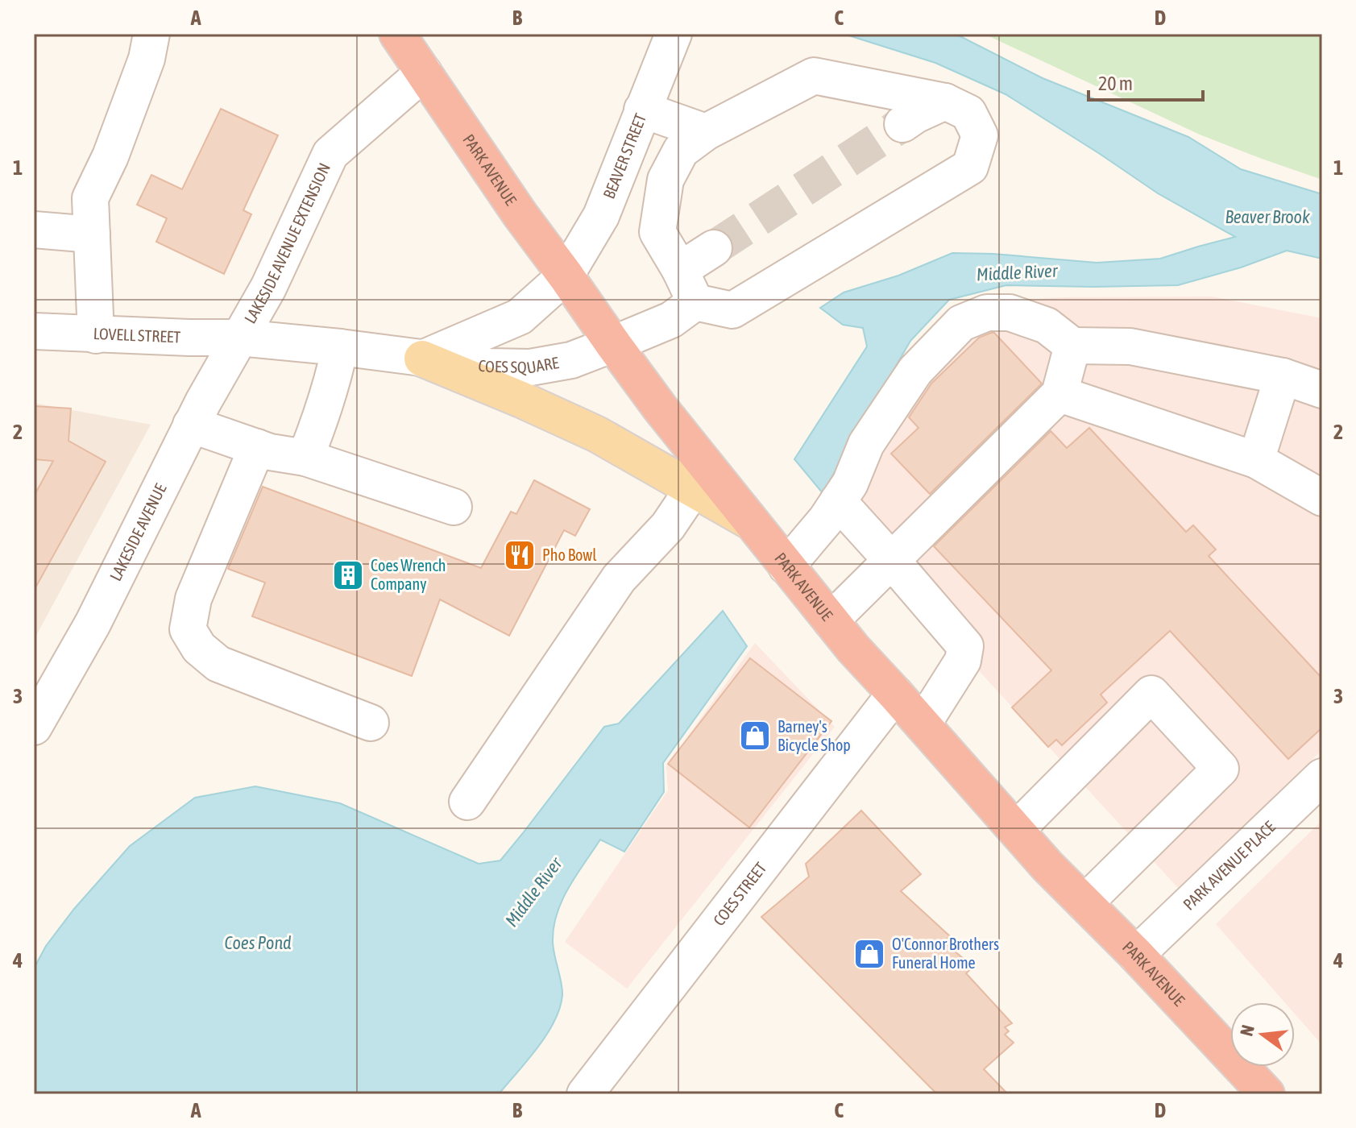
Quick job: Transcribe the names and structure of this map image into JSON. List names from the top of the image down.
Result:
{
  "streets": {
    "highway": ["PARK AVENUE"],
    "street": [
      "BEAVER STREET",
      "LAKESIDE AVENUE EXTENSION",
      "LOVELL STREET",
      "COES SQUARE",
      "LAKESIDE AVENUE",
      "PARK AVENUE PLACE",
      "COES STREET"
    ]
  },
  "crossings": [
    ["BEAVER STREET", "PARK AVENUE"],
    ["BEAVER STREET", "COES SQUARE"],
    ["PARK AVENUE", "LAKESIDE AVENUE EXTENSION"],
    ["PARK AVENUE", "COES SQUARE"],
    ["PARK AVENUE", "PARK AVENUE PLACE"],
    ["PARK AVENUE", "COES STREET"],
    ["LAKESIDE AVENUE EXTENSION", "LOVELL STREET"],
    ["LAKESIDE AVENUE EXTENSION", "COES SQUARE"],
    ["LAKESIDE AVENUE EXTENSION", "LAKESIDE AVENUE"],
    ["LOVELL STREET", "COES SQUARE"],
    ["LOVELL STREET", "LAKESIDE AVENUE"],
    ["COES SQUARE", "LAKESIDE AVENUE"]
  ],
  "water": ["Beaver Brook", "Middle River", "Coes Pond"],
  "places": {
    "restaurant": ["Pho Bowl"],
    "building": ["Coes Wrench Company"],
    "shop": ["Barney's Bicycle Shop", "O'Connor Brothers Funeral Home"]
  },
  "scale_bar": "20 m",
  "north": "left",
  "grid": {
    "columns": [
      "A",
      "B",
      "C",
      "D"
    ],
    "rows": [
      "1",
      "2",
      "3",
      "4"
    ]
  }
}
